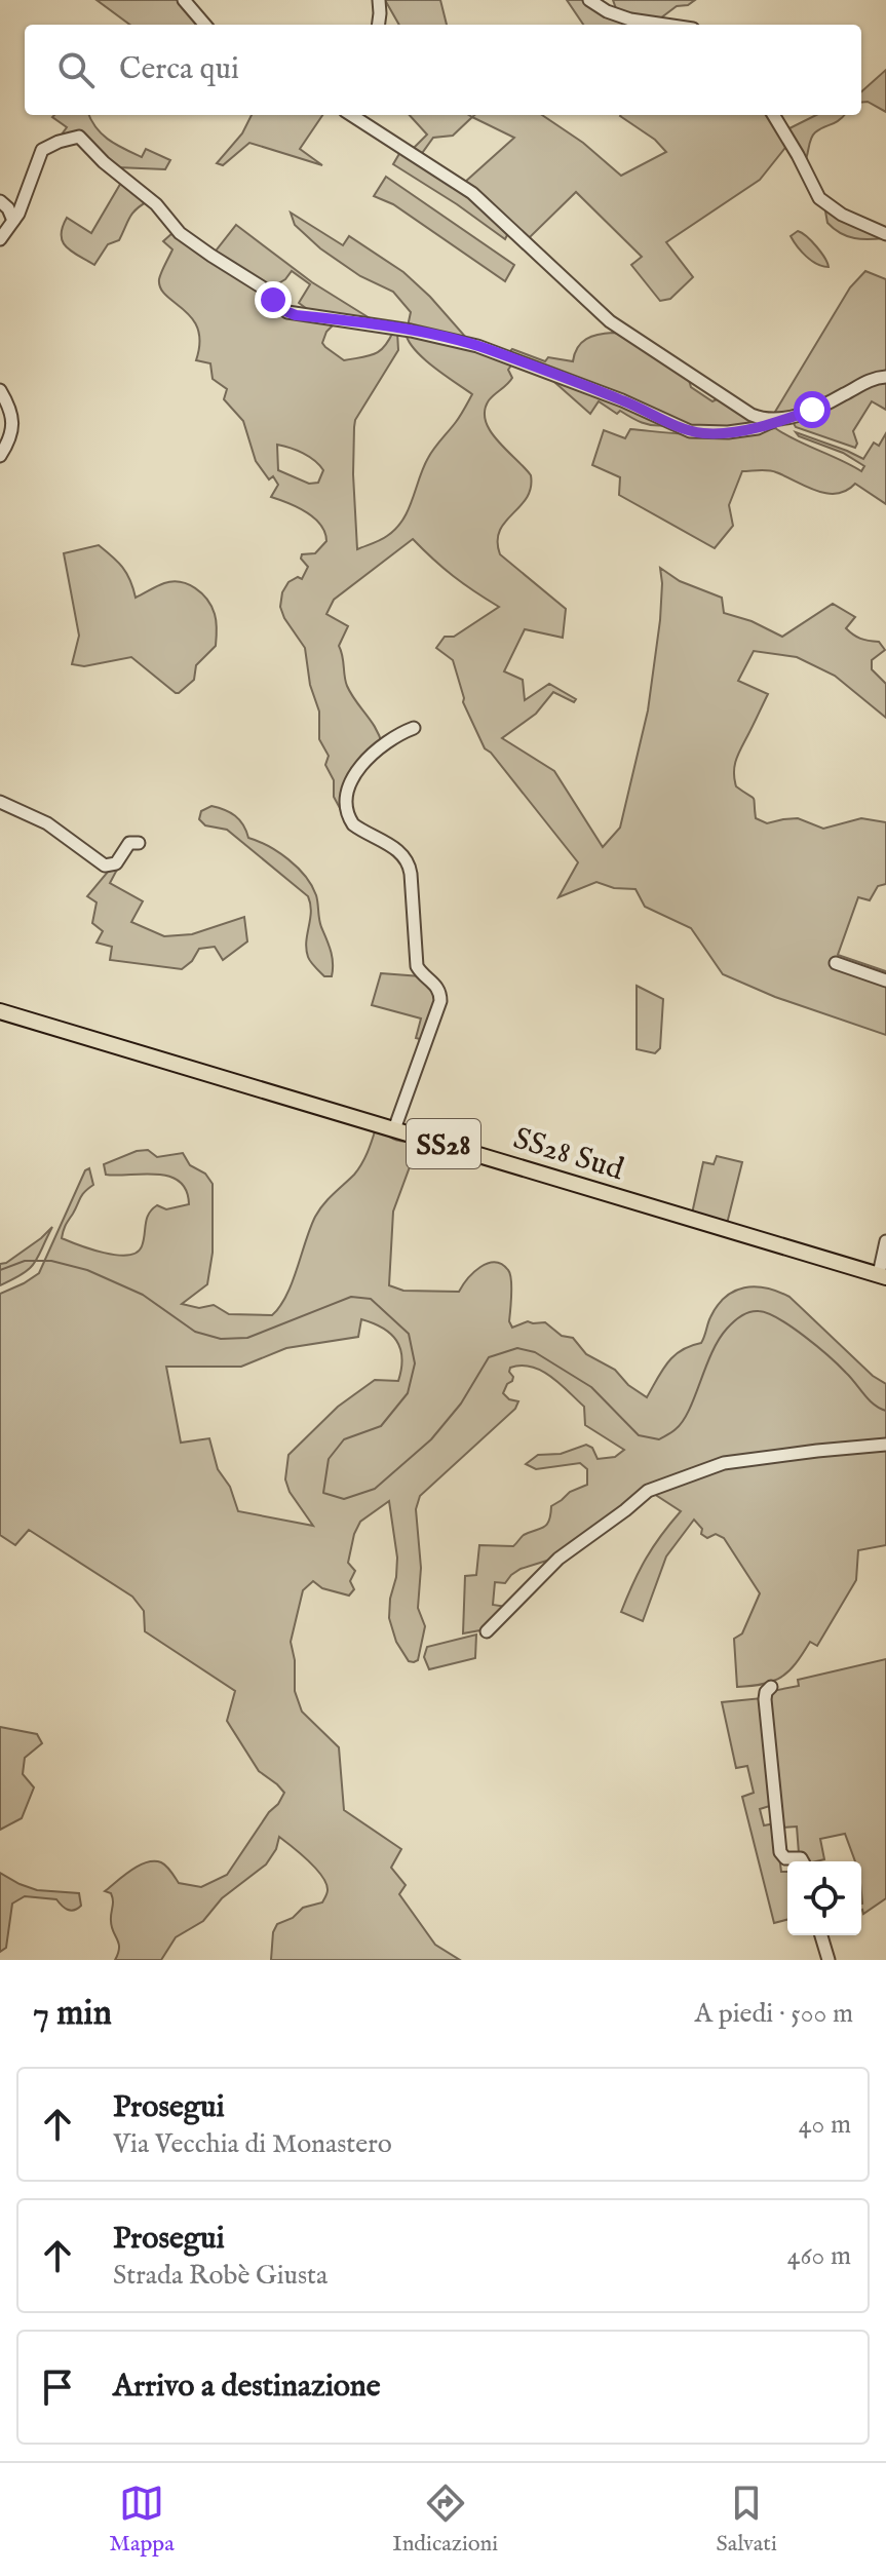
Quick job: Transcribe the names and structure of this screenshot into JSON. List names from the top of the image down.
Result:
{
  "streets": {
    "main road": ["SS28", "SS28 Sud"]
  },
  "page": {
    "search": "Cerca qui",
    "heading": ["7 min", "A piedi · 500 m"],
    "list": [
      ["Prosegui", "Via Vecchia di Monastero", "40 m"],
      ["Prosegui", "Strada Robè Giusta", "460 m"],
      "Arrivo a destinazione"
    ],
    "nav": ["Mappa", "Indicazioni", "Salvati"]
  }
}
